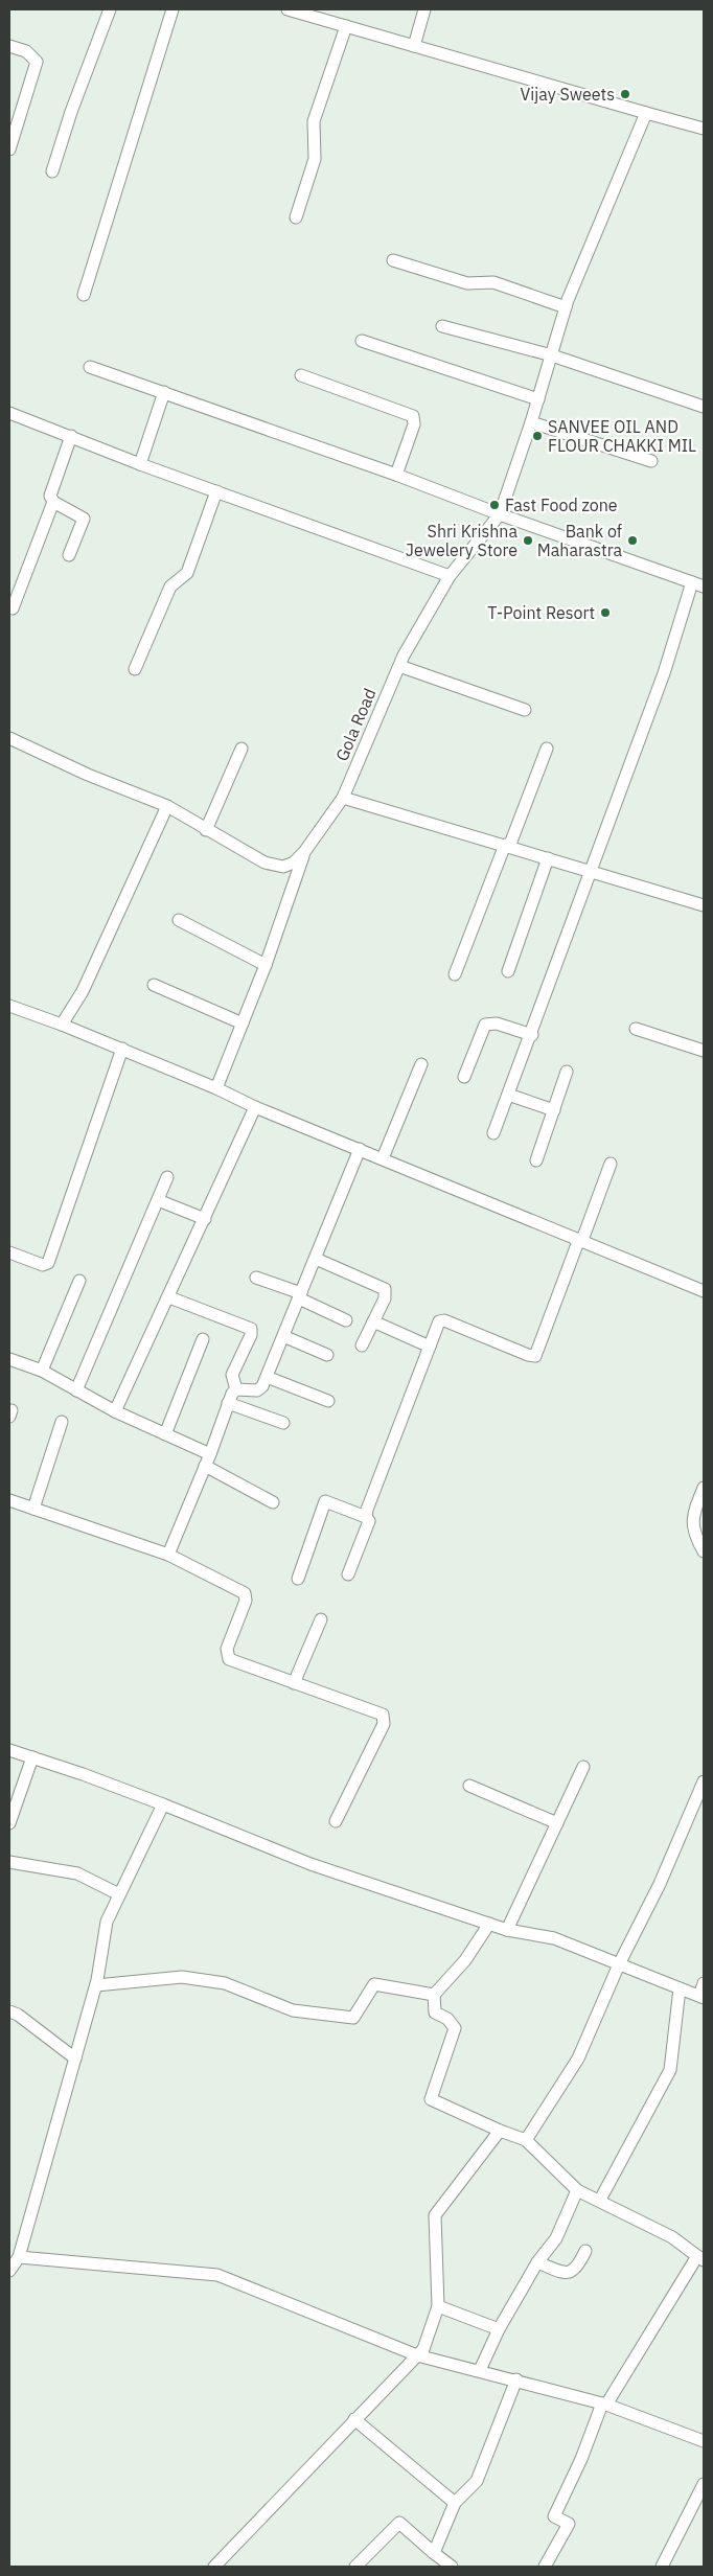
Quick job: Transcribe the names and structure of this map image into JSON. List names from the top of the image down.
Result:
{
  "streets": {
    "street": ["Gola Road"]
  },
  "places": [
    "Vijay Sweets",
    "SANVEE OIL AND FLOUR CHAKKI MIL",
    "Fast Food zone",
    "Shri Krishna Jewelery Store",
    "Bank of Maharastra",
    "T-Point Resort"
  ]
}
